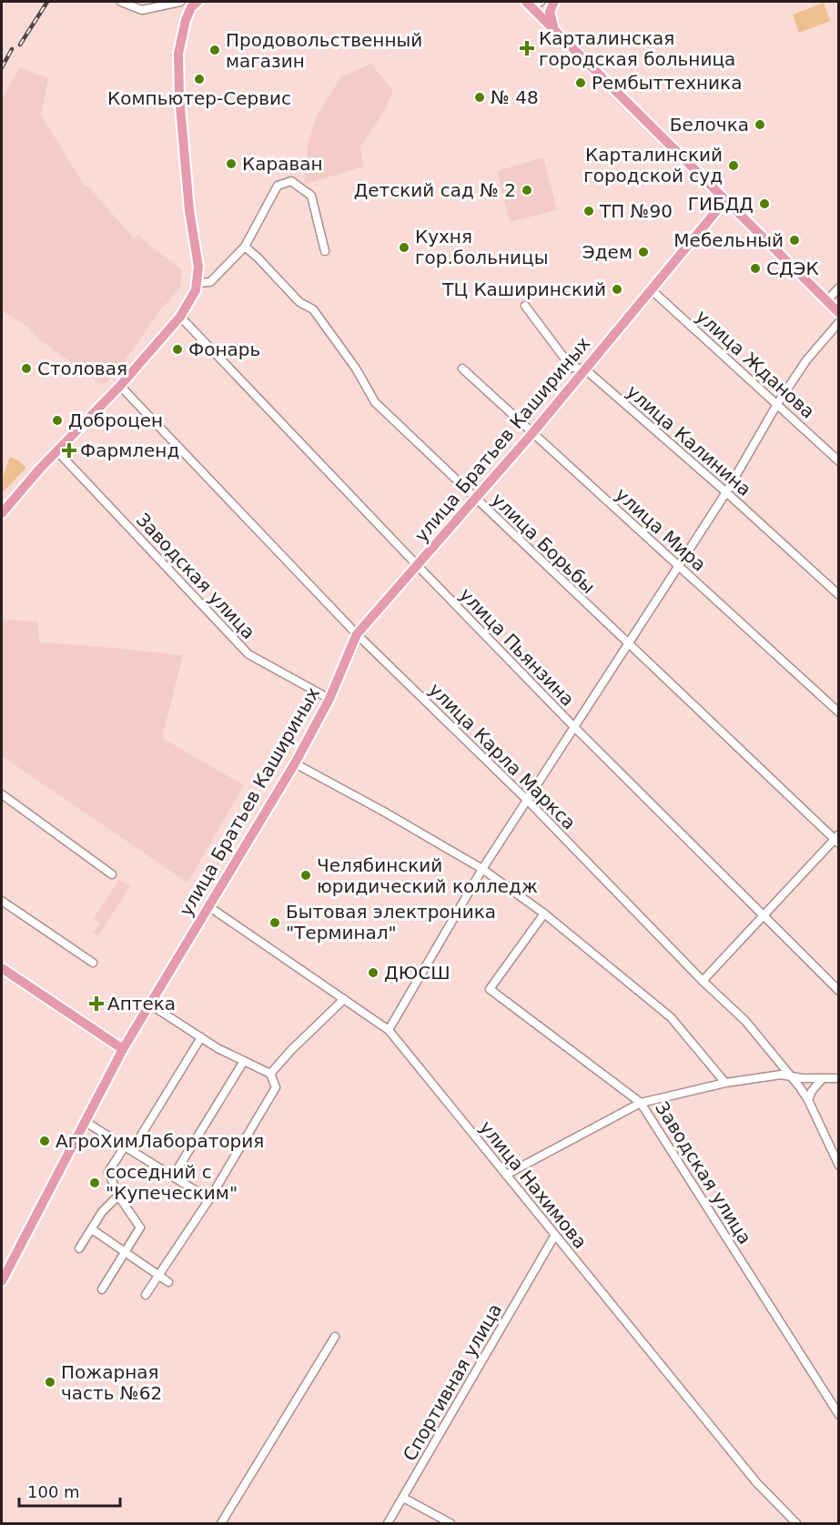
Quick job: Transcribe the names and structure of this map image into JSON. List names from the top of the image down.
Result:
{
  "streets": {
    "main road": ["улица Братьев Кашириных"],
    "street": [
      "улица Жданова",
      "улица Калинина",
      "улица Мира",
      "улица Борьбы",
      "Заводская улица",
      "улица Пьянзина",
      "улица Карла Маркса",
      "улица Нахимова",
      "Спортивная улица"
    ]
  },
  "crossings": [
    ["улица Жданова", "улица Братьев Кашириных"],
    ["улица Братьев Кашириных", "улица Калинина"],
    ["улица Братьев Кашириных", "улица Мира"],
    ["улица Братьев Кашириных", "улица Борьбы"],
    ["улица Братьев Кашириных", "Заводская улица"],
    ["улица Братьев Кашириных", "улица Пьянзина"],
    ["улица Братьев Кашириных", "улица Карла Маркса"],
    ["улица Братьев Кашириных", "улица Нахимова"],
    ["улица Нахимова", "Спортивная улица"]
  ],
  "places": {
    "health": ["Карталинская городская больница", "Фармленд", "Аптека"],
    "other": [
      "Продовольственный магазин",
      "Компьютер-Сервис",
      "Рембыттехника",
      "№ 48",
      "Белочка",
      "Караван",
      "Карталинский городской суд",
      "Детский сад № 2",
      "ГИБДД",
      "ТП №90",
      "Мебельный",
      "Кухня гор.больницы",
      "Эдем",
      "СДЭК",
      "ТЦ Каширинский",
      "Фонарь",
      "Столовая",
      "Доброцен",
      "Челябинский юридический колледж",
      "Бытовая электроника \"Терминал\"",
      "ДЮСШ",
      "АгроХимЛаборатория",
      "соседний с \"Купеческим\"",
      "Пожарная часть №62"
    ]
  },
  "scale_bar": "100 m"
}
